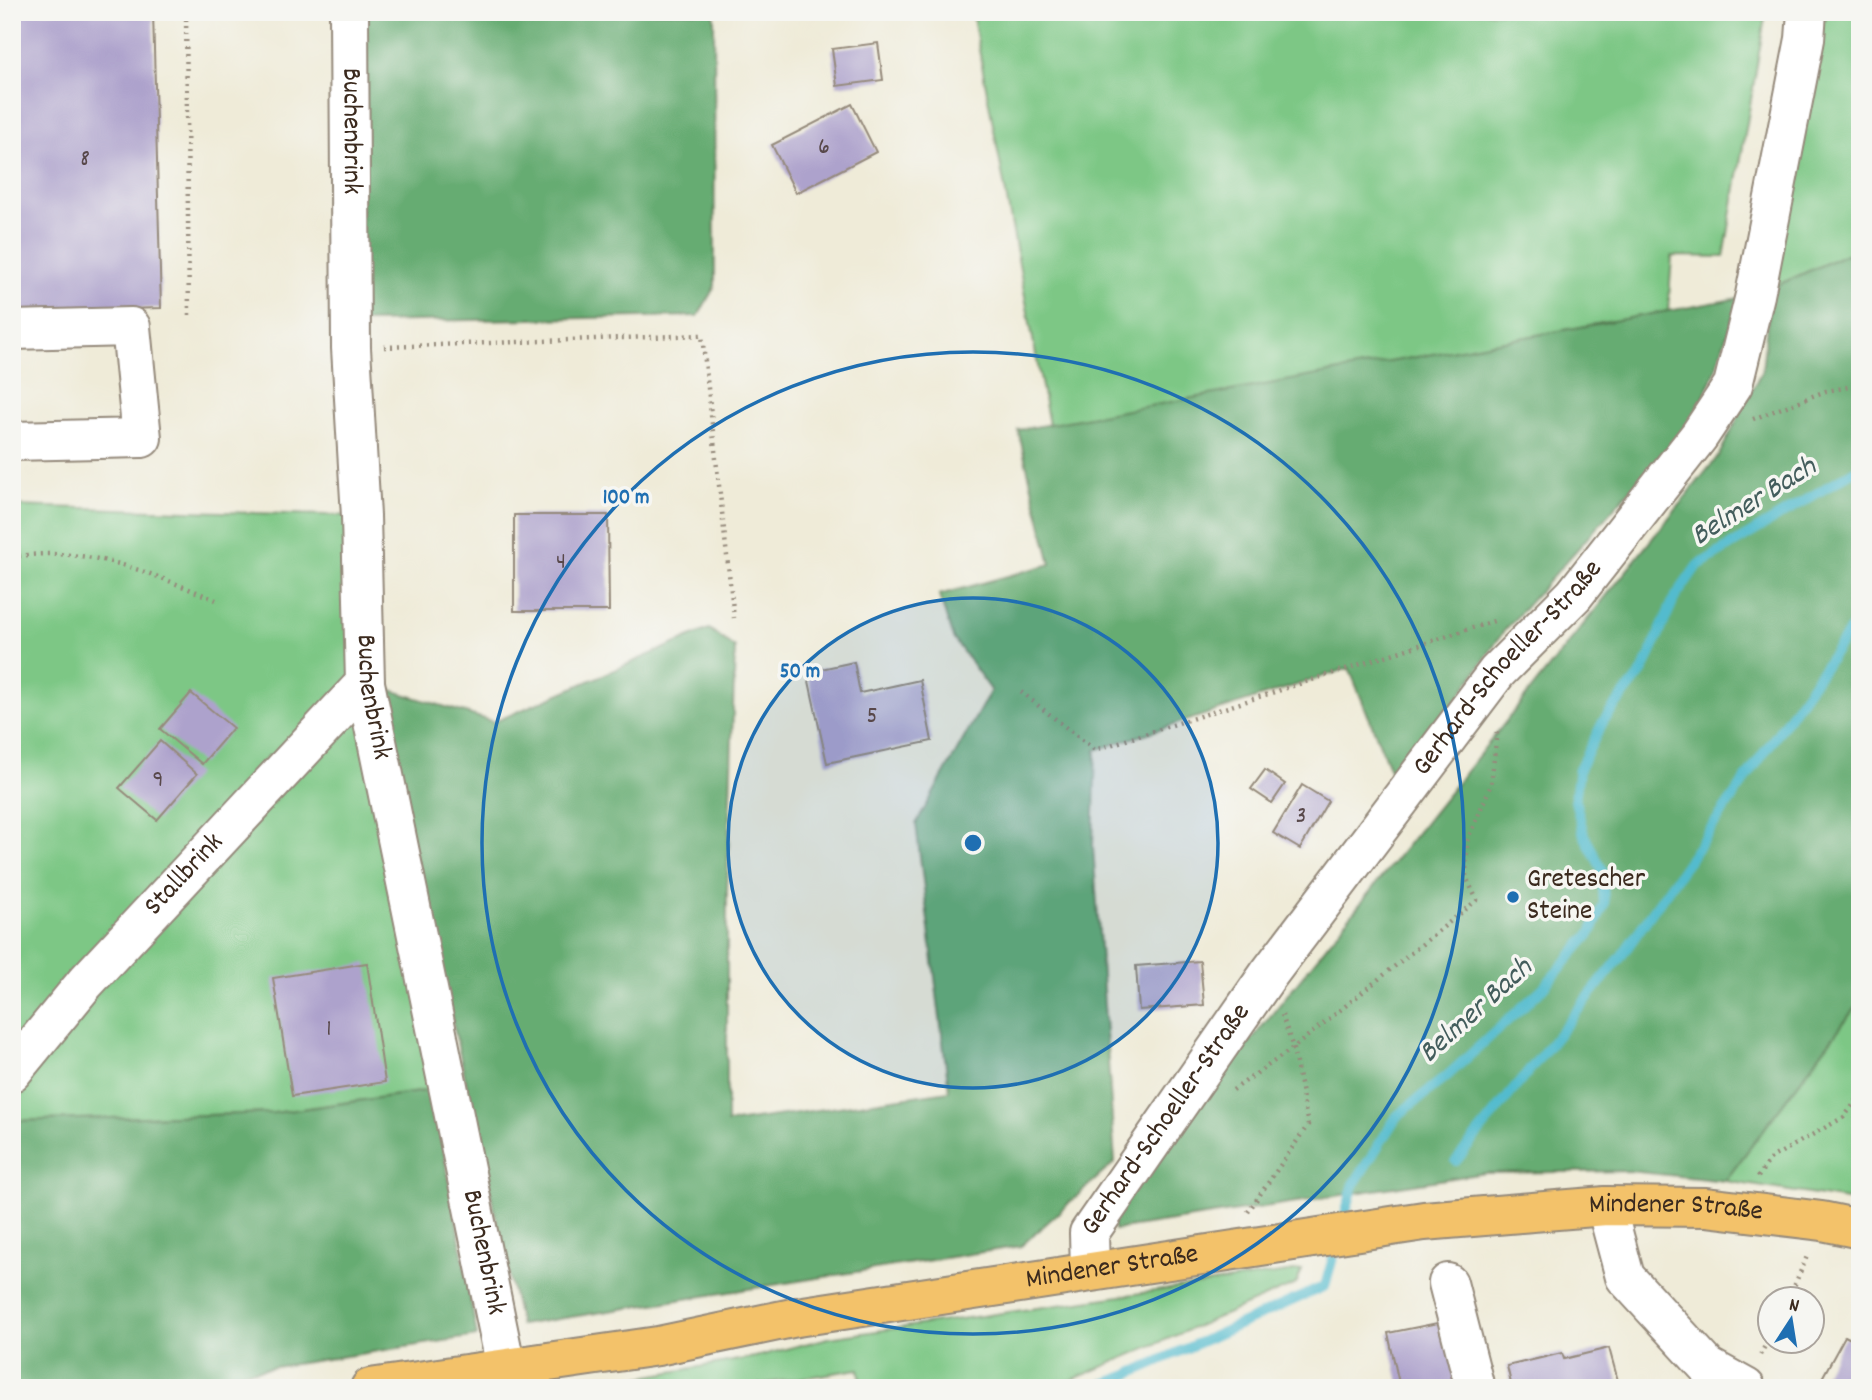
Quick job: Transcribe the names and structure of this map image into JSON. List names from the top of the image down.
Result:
{
  "streets": {
    "main road": ["Mindener Straße"],
    "street": ["Buchenbrink", "Gerhard-Schoeller-Straße", "Stallbrink"]
  },
  "crossings": [
    ["Buchenbrink", "Stallbrink"],
    ["Buchenbrink", "Mindener Straße"],
    ["Gerhard-Schoeller-Straße", "Mindener Straße"]
  ],
  "water": ["Belmer Bach"],
  "places": ["Gretescher Steine"],
  "house_numbers": [
    "6",
    "8",
    "4",
    "5",
    "9",
    "3",
    "1"
  ],
  "north": "top",
  "rings": ["100 m", "50 m"]
}
